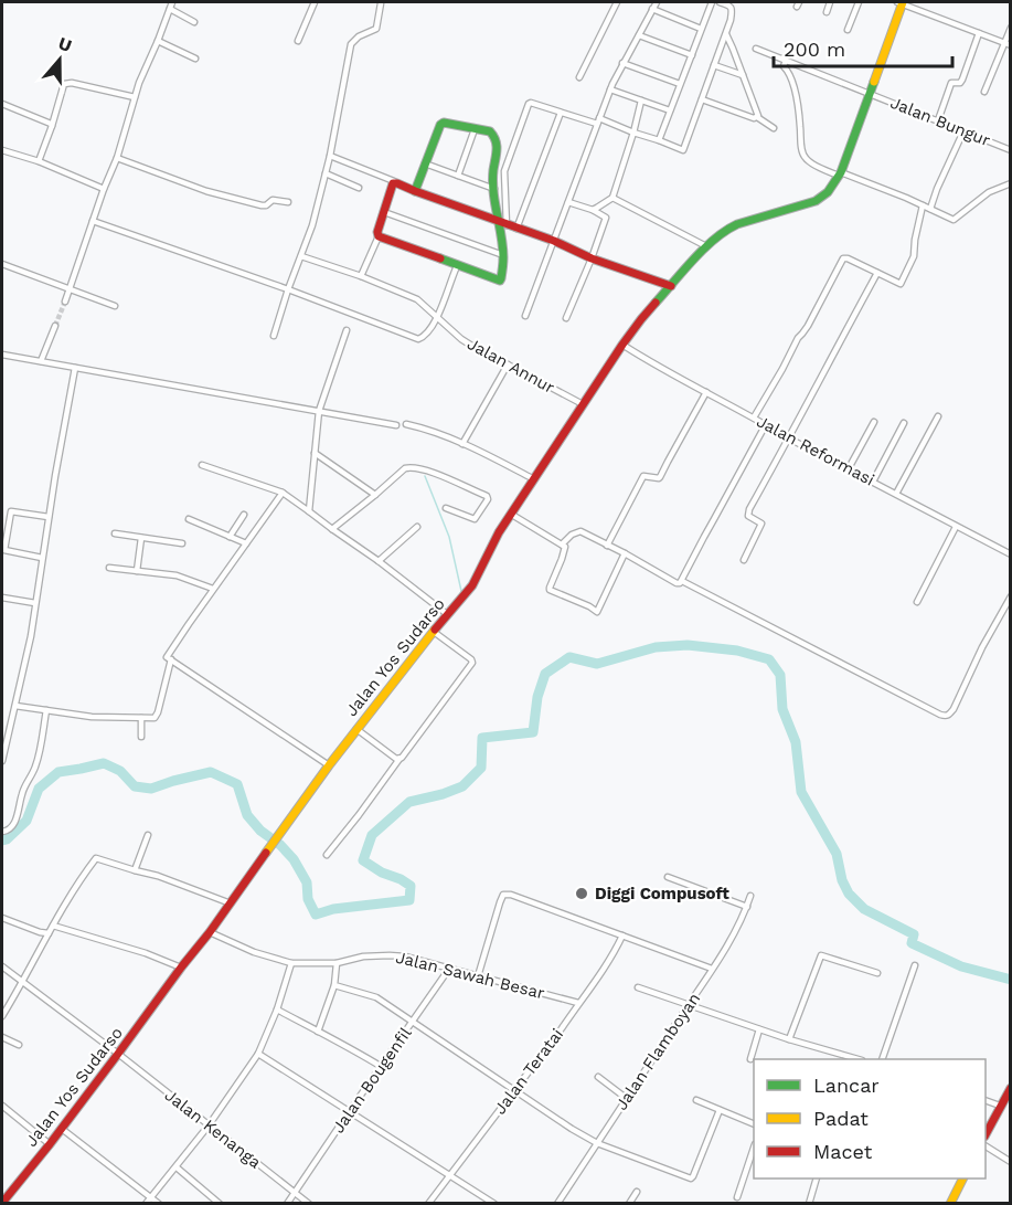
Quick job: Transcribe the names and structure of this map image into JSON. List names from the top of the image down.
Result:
{
  "streets": {
    "street": [
      "Jalan Bungur",
      "Jalan Annur",
      "Jalan Reformasi",
      "Jalan Yos Sudarso",
      "Jalan Sawah Besar",
      "Jalan Flamboyan",
      "Jalan Teratai",
      "Jalan Bougenfil",
      "Jalan Kenanga"
    ]
  },
  "crossings": [
    ["Jalan Bungur", "Jalan Yos Sudarso"],
    ["Jalan Annur", "Jalan Yos Sudarso"],
    ["Jalan Reformasi", "Jalan Yos Sudarso"],
    ["Jalan Yos Sudarso", "Jalan Sawah Besar"],
    ["Jalan Yos Sudarso", "Jalan Kenanga"],
    ["Jalan Sawah Besar", "Jalan Teratai"],
    ["Jalan Sawah Besar", "Jalan Bougenfil"],
    ["Jalan Bougenfil", "Jalan Kenanga"]
  ],
  "places": ["Diggi Compusoft"],
  "legend": ["Lancar", "Padat", "Macet"],
  "scale_bar": "200 m",
  "north": "top"
}
